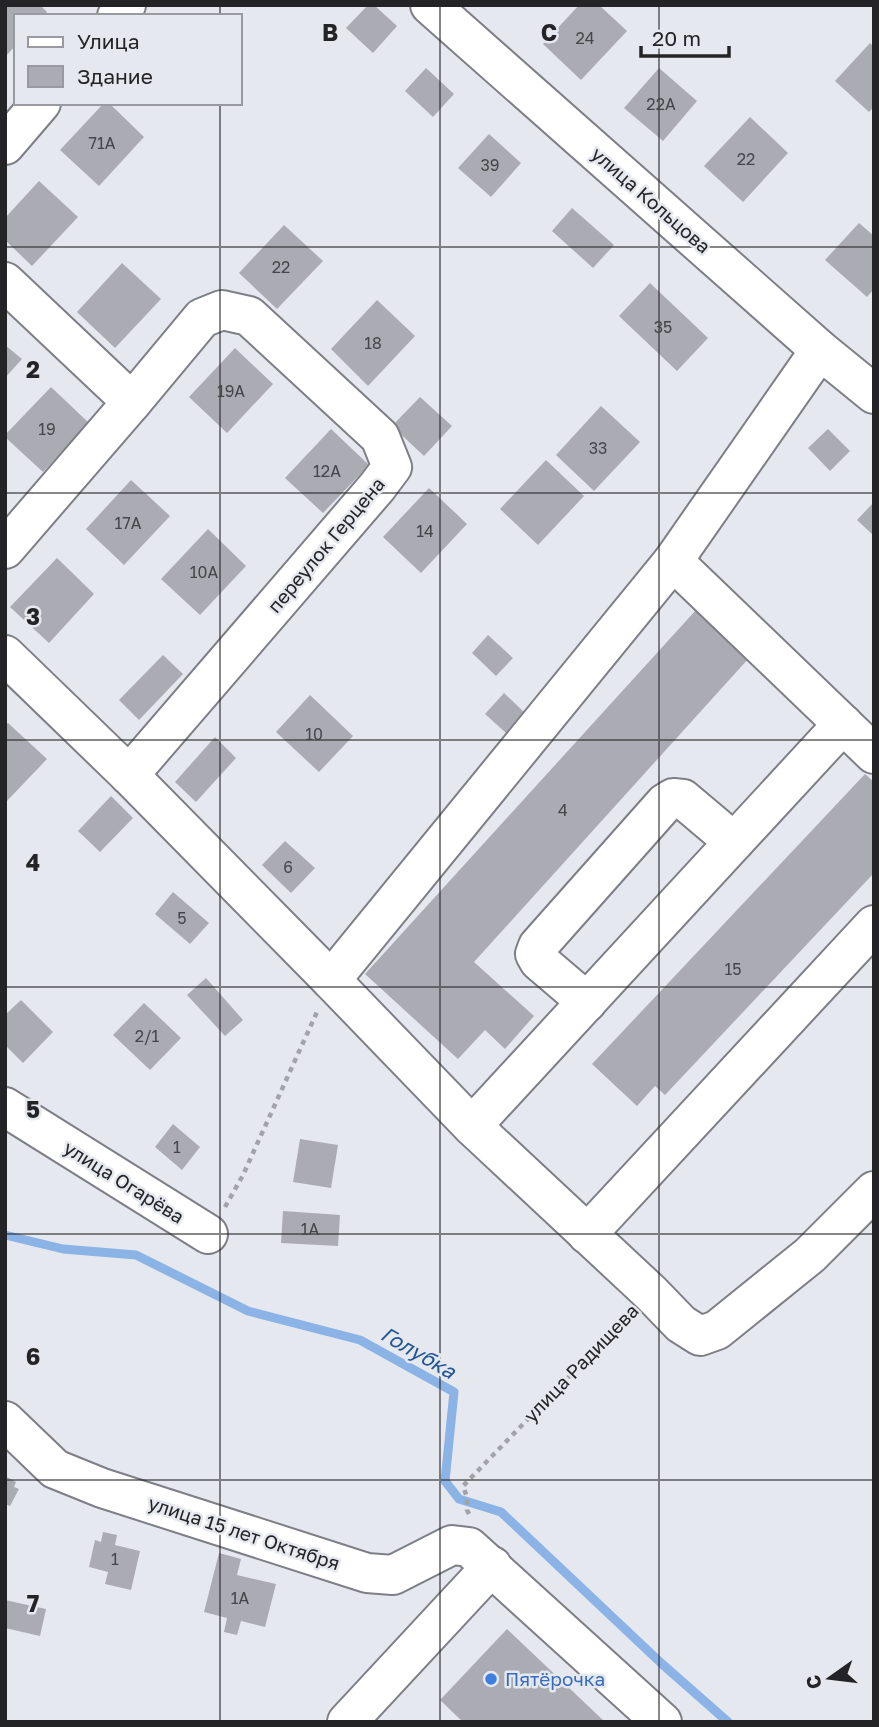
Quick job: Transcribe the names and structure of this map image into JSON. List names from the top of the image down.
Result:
{
  "streets": {
    "street": [
      "улица Кольцова",
      "переулок Герцена",
      "улица Огарёва",
      "улица Радищева",
      "улица 15 лет Октября"
    ]
  },
  "water": ["Голубка"],
  "places": ["Пятёрочка"],
  "house_numbers": [
    "24",
    "22А",
    "71А",
    "22",
    "39",
    "22",
    "35",
    "18",
    "19А",
    "19",
    "33",
    "12А",
    "17А",
    "14",
    "10А",
    "10",
    "4",
    "6",
    "5",
    "15",
    "2/1",
    "1",
    "1А",
    "1",
    "1А"
  ],
  "legend": ["Улица", "Здание"],
  "scale_bar": "20 m",
  "north": "left",
  "grid": {
    "columns": ["B", "C"],
    "rows": [
      "2",
      "3",
      "4",
      "5",
      "6",
      "7"
    ]
  }
}
